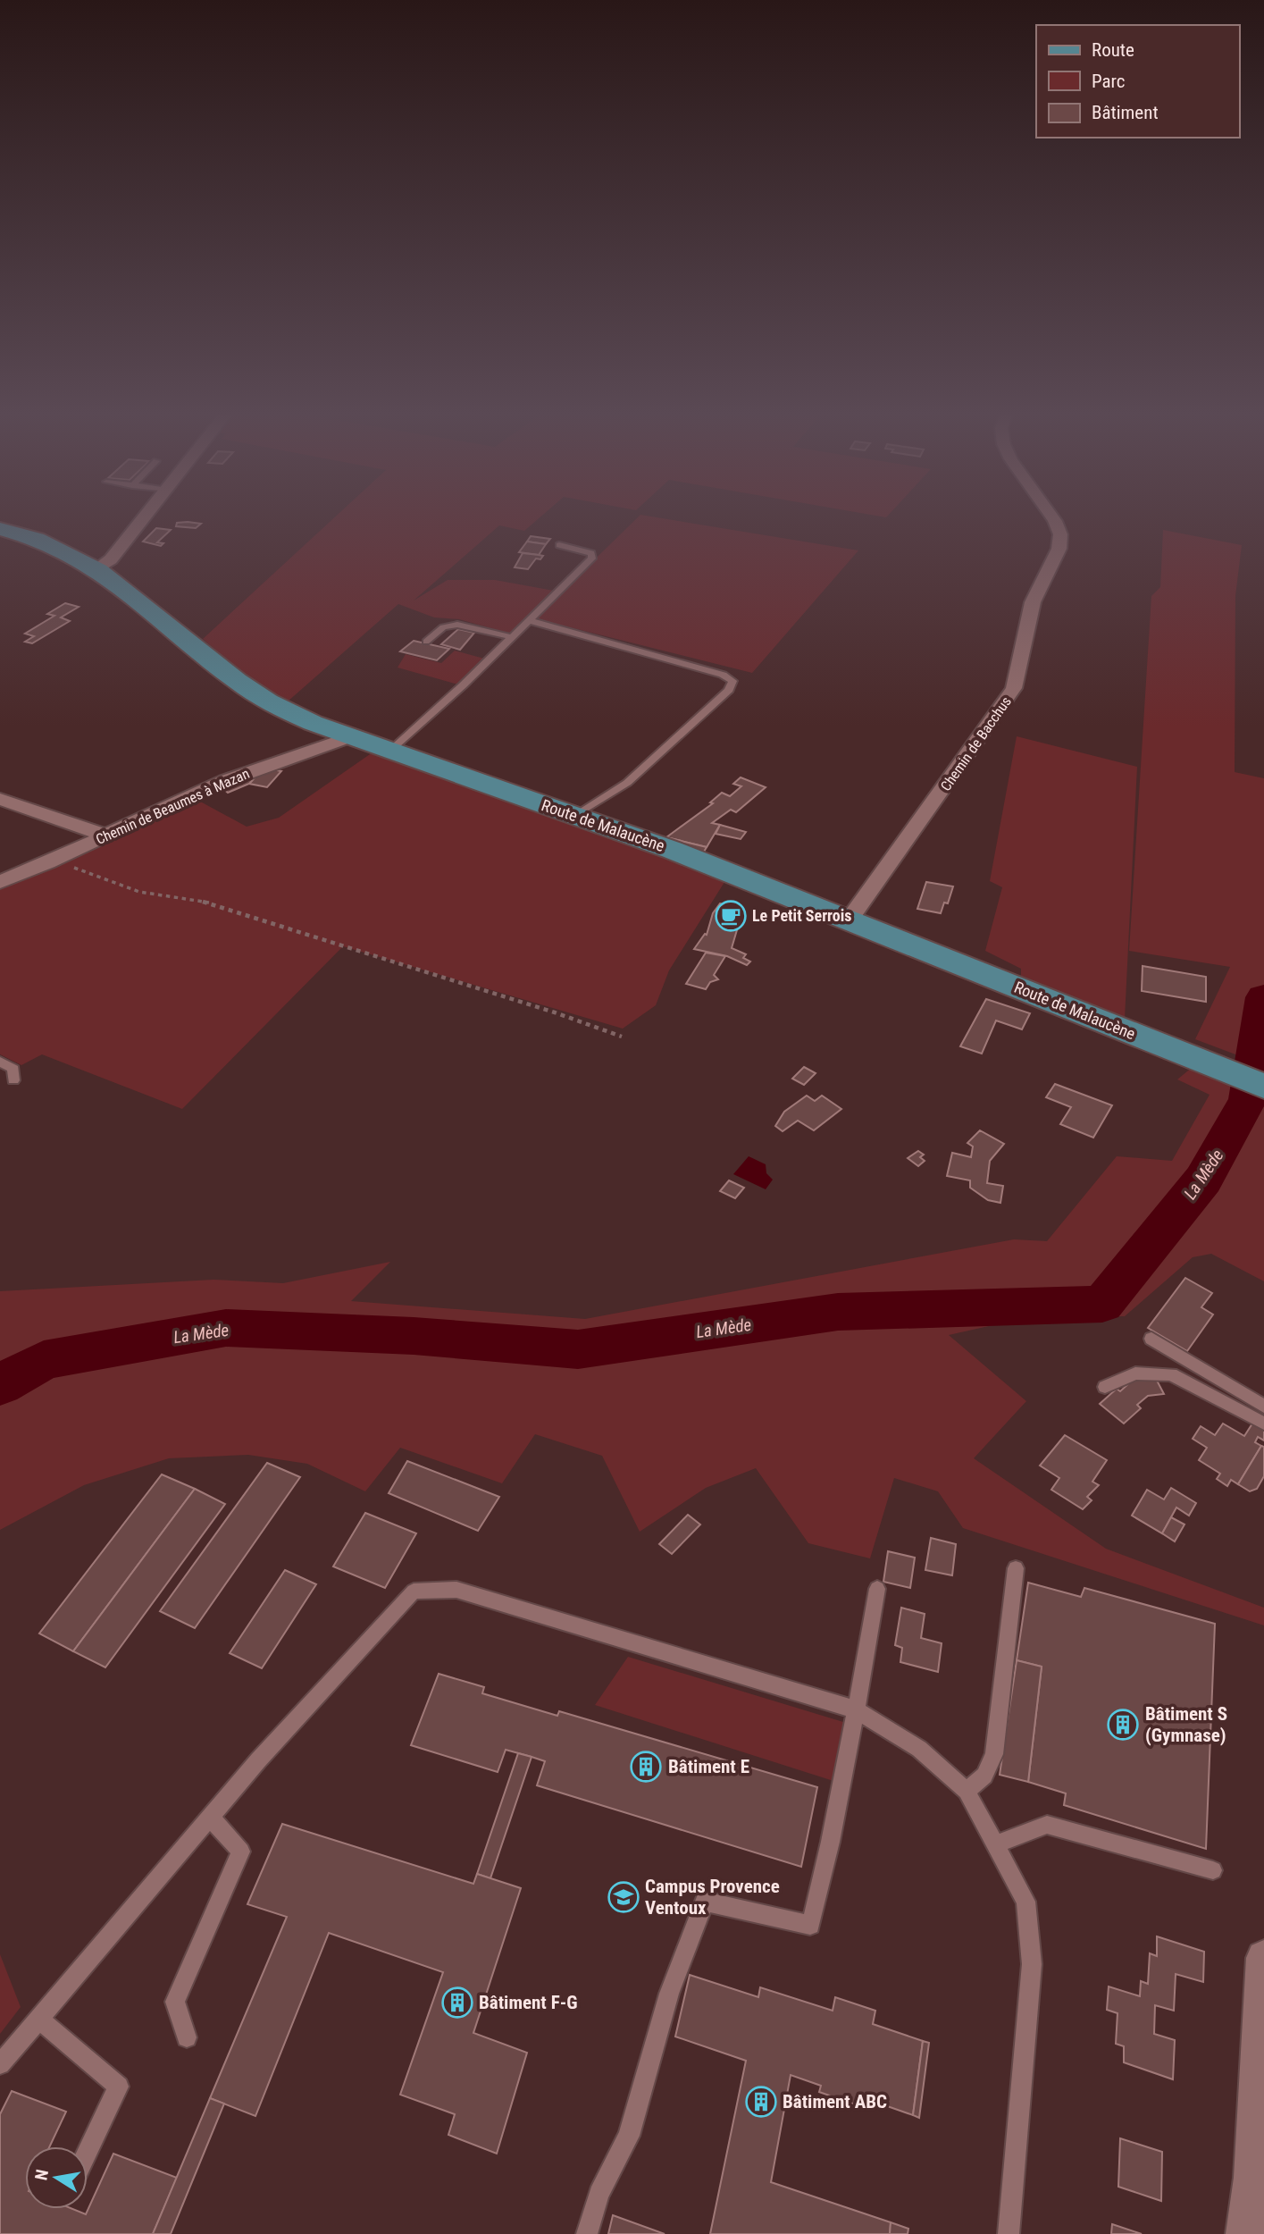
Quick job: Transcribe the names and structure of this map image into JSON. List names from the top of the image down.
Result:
{
  "streets": {
    "main road": ["Route de Malaucène"],
    "street": ["Chemin de Bacchus", "Chemin de Beaumes à Mazan"]
  },
  "crossings": [
    ["Chemin de Bacchus", "Route de Malaucène"],
    ["Chemin de Beaumes à Mazan", "Route de Malaucène"]
  ],
  "water": ["La Mède"],
  "places": {
    "cafe": ["Le Petit Serrois"],
    "building": [
      "Bâtiment S (Gymnase)",
      "Bâtiment E",
      "Bâtiment F-G",
      "Bâtiment ABC"
    ],
    "school or university": ["Campus Provence Ventoux"]
  },
  "legend": ["Route", "Parc", "Bâtiment"],
  "north": "left"
}
